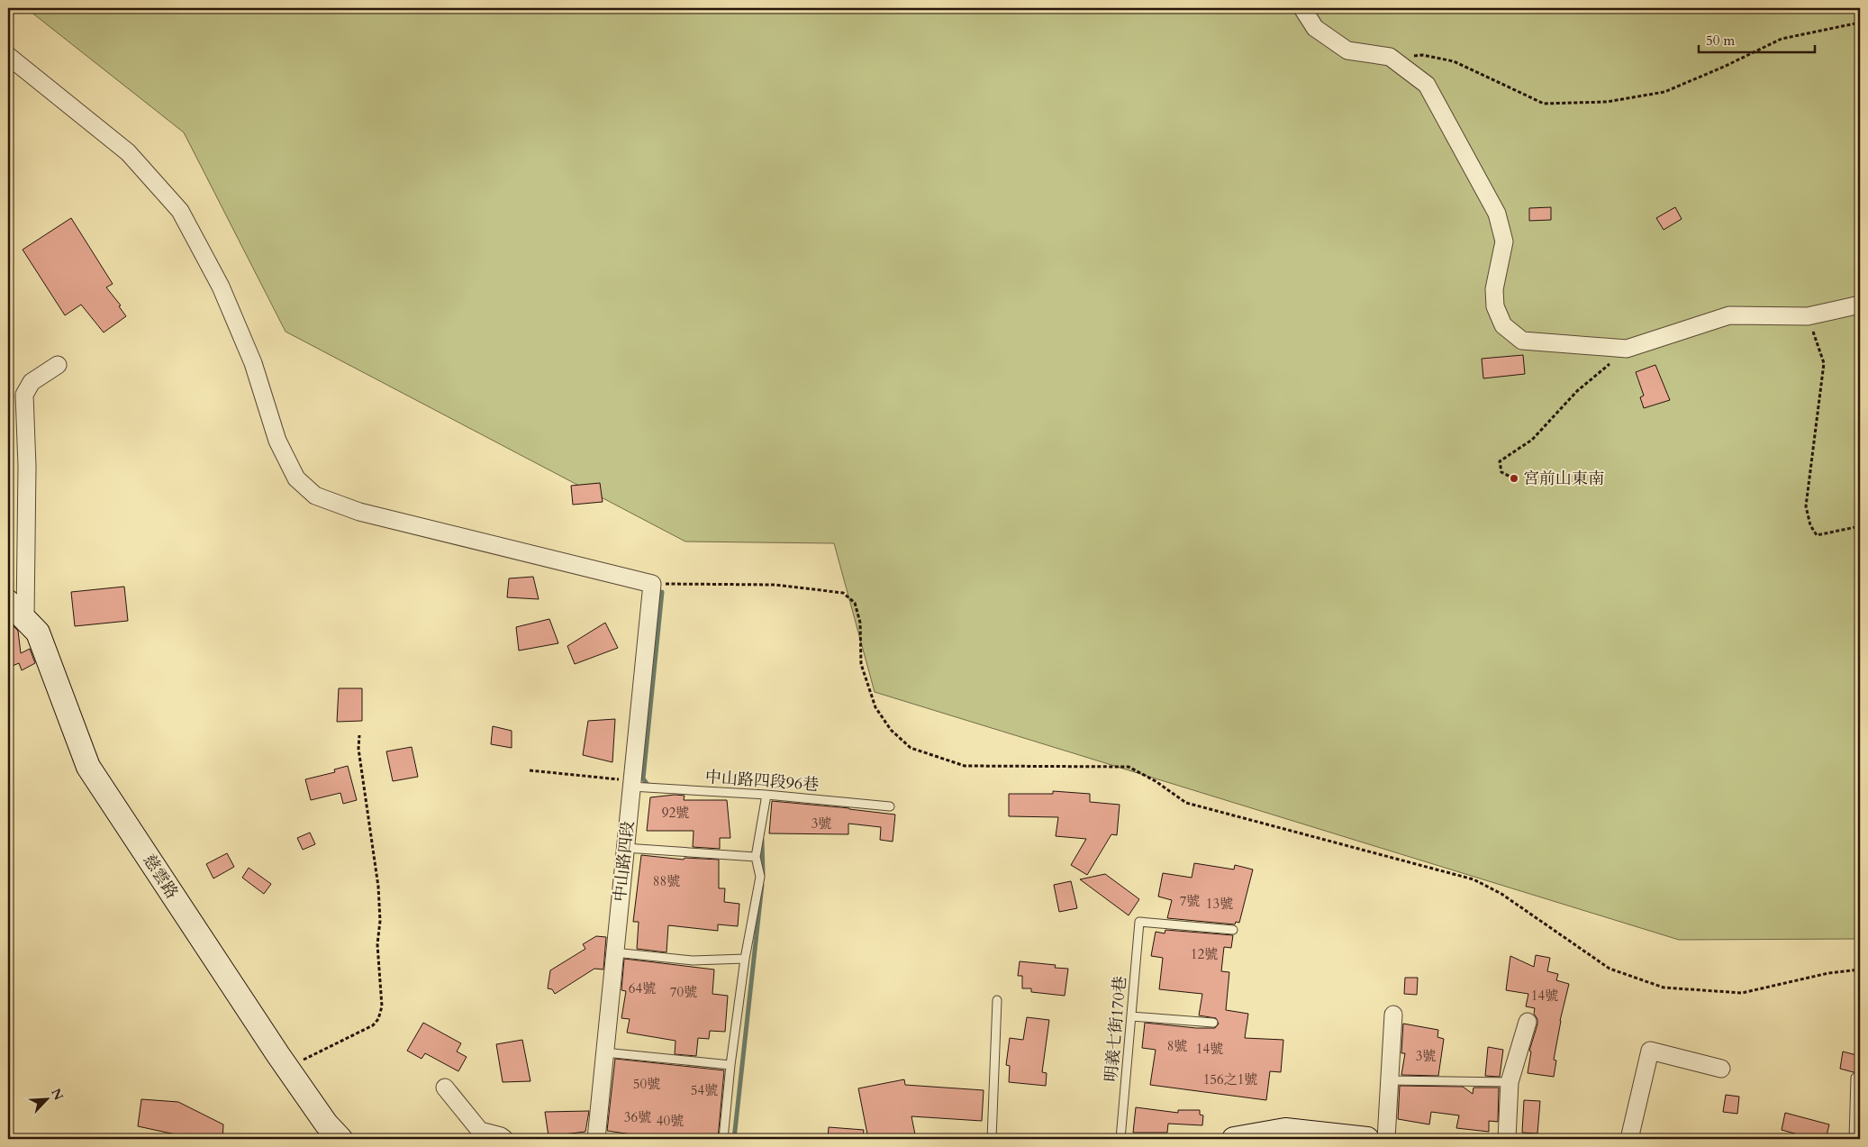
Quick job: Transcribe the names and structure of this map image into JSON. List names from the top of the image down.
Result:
{
  "streets": {
    "street": ["中山路四段", "慈雲路"],
    "lane": ["中山路四段96巷", "明義七街170巷"]
  },
  "crossings": [
    ["中山路四段96巷", "中山路四段"]
  ],
  "places": ["宮前山東南"],
  "house_numbers": [
    "92號",
    "3號",
    "88號",
    "7號",
    "13號",
    "12號",
    "64號",
    "70號",
    "14號",
    "8號",
    "14號",
    "3號",
    "156之1號",
    "50號",
    "54號",
    "36號",
    "40號"
  ],
  "scale_bar": "50 m",
  "north": "top right"
}
